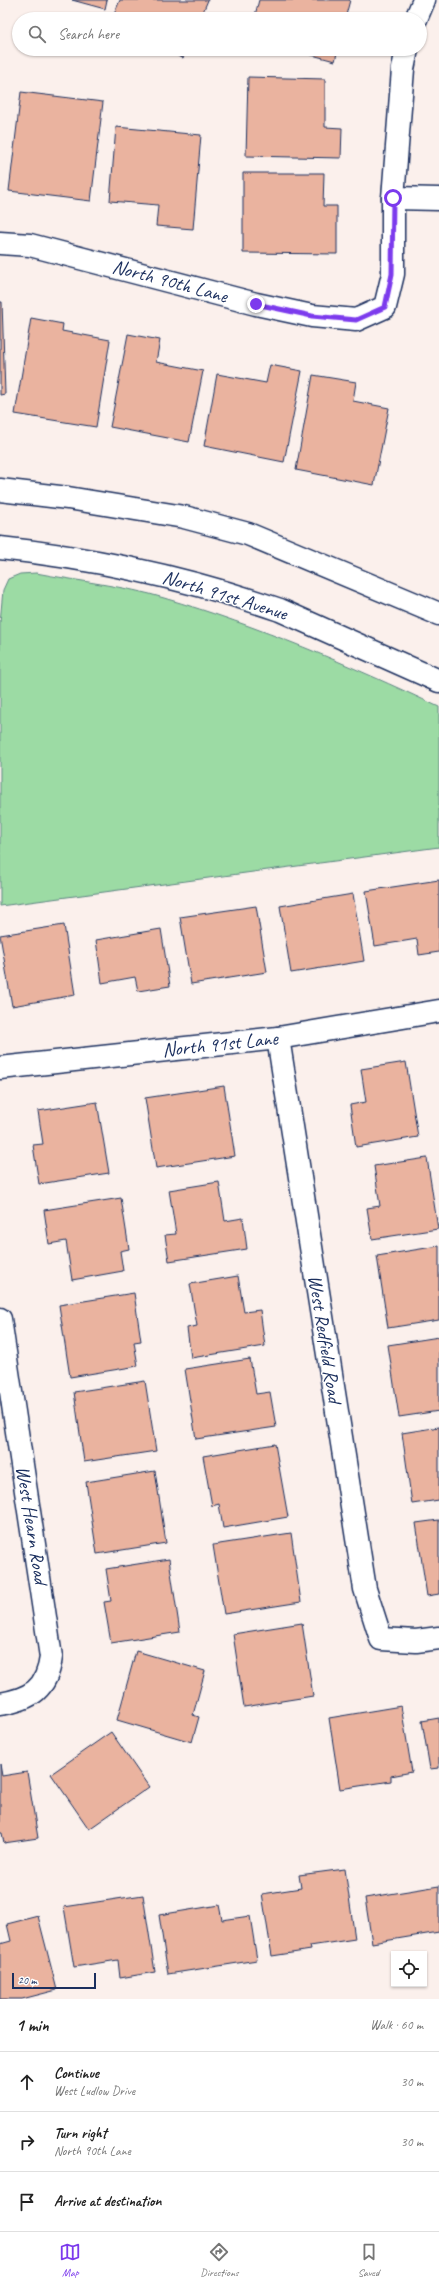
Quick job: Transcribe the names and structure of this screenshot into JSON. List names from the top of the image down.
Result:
{
  "streets": {
    "street": [
      "North 90th Lane",
      "North 91st Avenue",
      "North 91st Lane",
      "West Redfield Road",
      "West Hearn Road"
    ]
  },
  "crossings": [
    ["North 91st Lane", "West Redfield Road"]
  ],
  "scale_bar": "20 m",
  "page": {
    "search": "Search here",
    "scale": "20 m",
    "heading": ["1 min", "Walk · 60 m"],
    "list": [
      ["Continue", "West Ludlow Drive", "30 m"],
      ["Turn right", "North 90th Lane", "30 m"],
      "Arrive at destination"
    ],
    "nav": ["Map", "Directions", "Saved"]
  }
}
